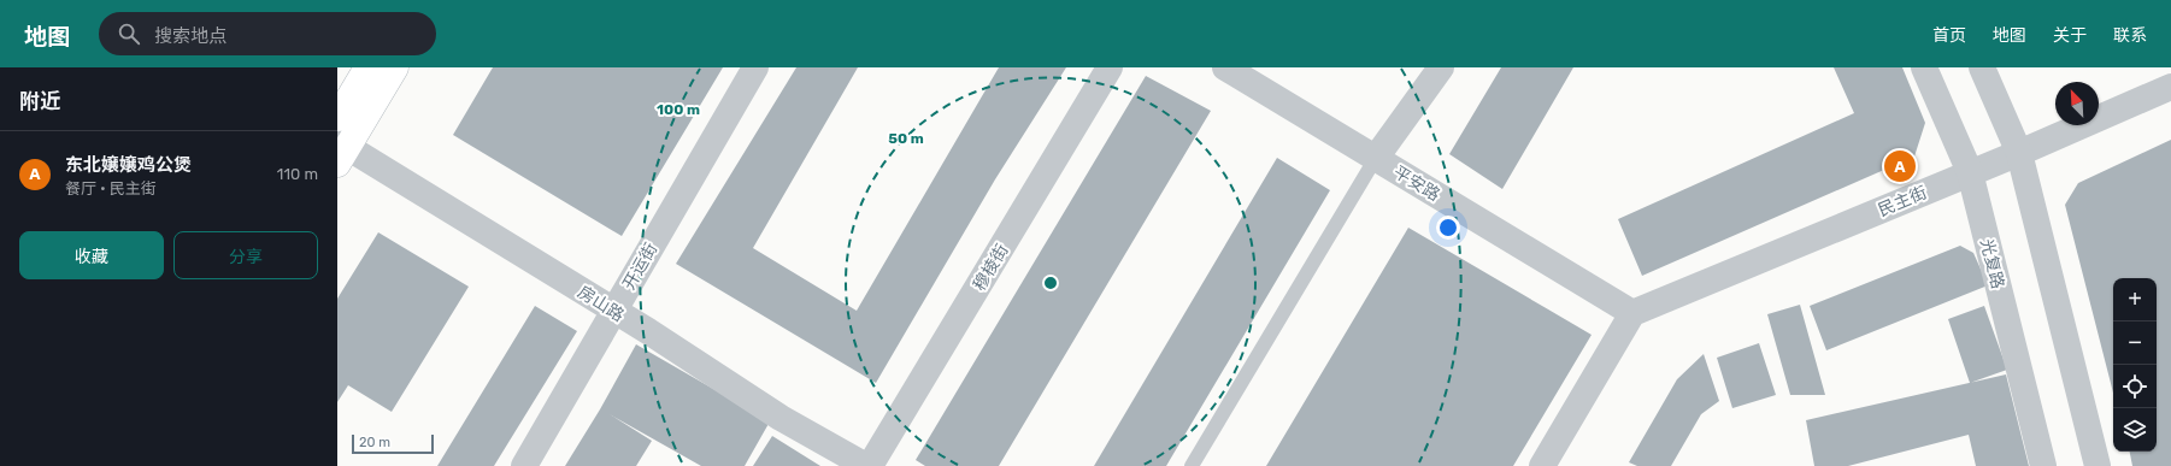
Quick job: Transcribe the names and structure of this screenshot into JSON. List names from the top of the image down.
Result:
{
  "streets": {
    "street": [
      "平安路",
      "民主街",
      "光复路",
      "开运街",
      "穆棱街",
      "房山路"
    ]
  },
  "crossings": [
    ["平安路", "民主街"],
    ["民主街", "光复路"],
    ["开运街", "房山路"]
  ],
  "scale_bar": "20 m",
  "north": "top left",
  "page": {
    "header": "地图",
    "search": "搜索地点",
    "nav": [
      "首页",
      "地图",
      "关于",
      "联系"
    ],
    "heading": "附近",
    "list": [
      {
        "mark": "A",
        "name": "东北嬢嬢鸡公煲",
        "note": "餐厅 · 民主街",
        "value": "110 m"
      }
    ],
    "pins": "A",
    "buttons": ["收藏", "分享"],
    "map_buttons": ["+", "−"],
    "scale": "20 m"
  },
  "rings": ["100 m", "50 m"]
}
